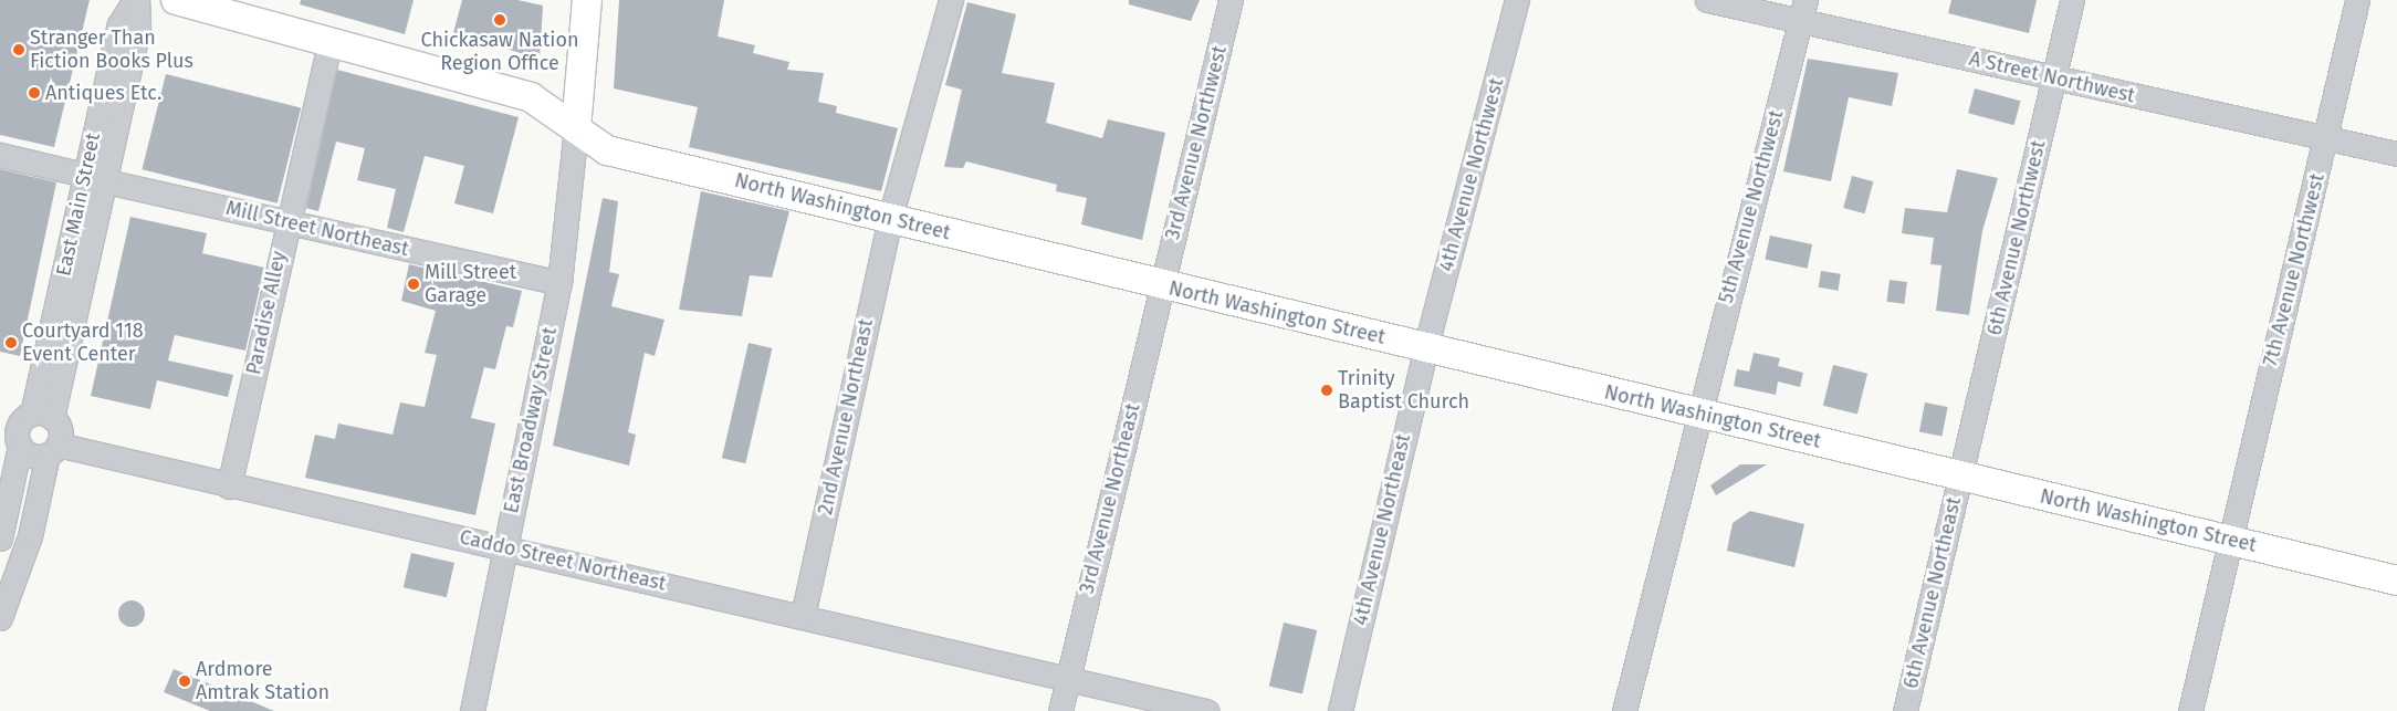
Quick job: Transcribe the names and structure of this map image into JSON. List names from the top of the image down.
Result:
{
  "streets": {
    "main road": ["North Washington Street"],
    "street": [
      "A Street Northwest",
      "3rd Avenue Northwest",
      "4th Avenue Northwest",
      "East Main Street",
      "5th Avenue Northwest",
      "Mill Street Northeast",
      "6th Avenue Northwest",
      "7th Avenue Northwest",
      "Paradise Alley",
      "2nd Avenue Northeast",
      "East Broadway Street",
      "3rd Avenue Northeast",
      "4th Avenue Northeast",
      "Caddo Street Northeast",
      "6th Avenue Northeast"
    ]
  },
  "crossings": [
    ["A Street Northwest", "5th Avenue Northwest"],
    ["A Street Northwest", "6th Avenue Northwest"],
    ["A Street Northwest", "7th Avenue Northwest"],
    ["3rd Avenue Northwest", "North Washington Street"],
    ["3rd Avenue Northwest", "3rd Avenue Northeast"],
    ["4th Avenue Northwest", "North Washington Street"],
    ["4th Avenue Northwest", "4th Avenue Northeast"],
    ["East Main Street", "Mill Street Northeast"],
    ["East Main Street", "Caddo Street Northeast"],
    ["North Washington Street", "5th Avenue Northwest"],
    ["North Washington Street", "6th Avenue Northwest"],
    ["North Washington Street", "7th Avenue Northwest"],
    ["North Washington Street", "Paradise Alley"],
    ["North Washington Street", "2nd Avenue Northeast"],
    ["North Washington Street", "East Broadway Street"],
    ["North Washington Street", "3rd Avenue Northeast"],
    ["North Washington Street", "4th Avenue Northeast"],
    ["North Washington Street", "6th Avenue Northeast"],
    ["Mill Street Northeast", "Paradise Alley"],
    ["Mill Street Northeast", "East Broadway Street"],
    ["6th Avenue Northwest", "6th Avenue Northeast"],
    ["Paradise Alley", "Caddo Street Northeast"],
    ["2nd Avenue Northeast", "Caddo Street Northeast"],
    ["East Broadway Street", "Caddo Street Northeast"],
    ["3rd Avenue Northeast", "Caddo Street Northeast"]
  ],
  "places": [
    "Chickasaw Nation Region Office",
    "Stranger Than Fiction Books Plus",
    "Antiques Etc.",
    "Mill Street Garage",
    "Courtyard 118 Event Center",
    "Trinity Baptist Church",
    "Ardmore Amtrak Station"
  ]
}
